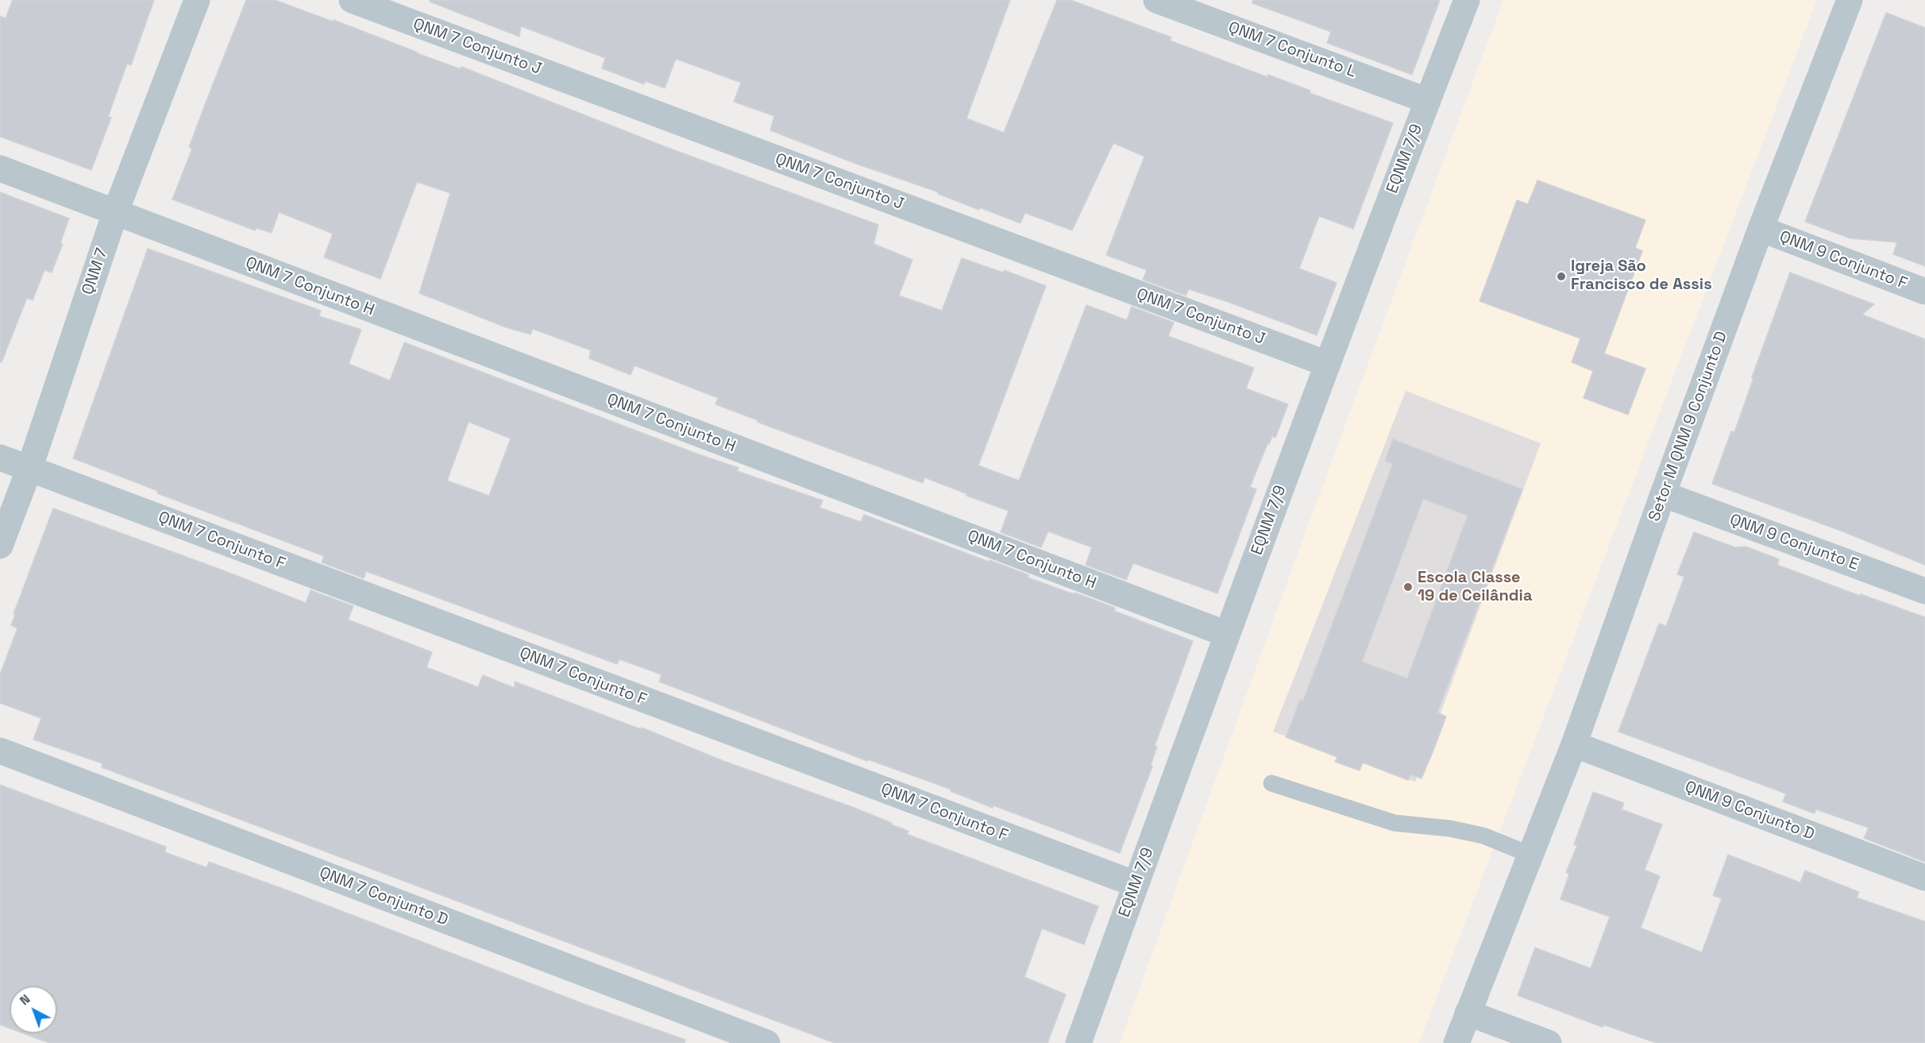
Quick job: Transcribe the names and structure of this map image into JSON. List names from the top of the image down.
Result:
{
  "streets": {
    "street": [
      "QNM 7 Conjunto J",
      "QNM 7 Conjunto L",
      "EQNM 7/9",
      "QNM 9 Conjunto F",
      "QNM 7",
      "QNM 7 Conjunto H",
      "Setor M QNM 9 Conjunto D",
      "QNM 7 Conjunto F",
      "QNM 9 Conjunto E",
      "QNM 9 Conjunto D",
      "QNM 7 Conjunto D"
    ]
  },
  "crossings": [
    ["QNM 7 Conjunto J", "EQNM 7/9"],
    ["QNM 7 Conjunto L", "EQNM 7/9"],
    ["EQNM 7/9", "QNM 7 Conjunto H"],
    ["EQNM 7/9", "QNM 7 Conjunto F"],
    ["QNM 9 Conjunto F", "Setor M QNM 9 Conjunto D"],
    ["QNM 7", "QNM 7 Conjunto H"],
    ["QNM 7", "QNM 7 Conjunto F"],
    ["Setor M QNM 9 Conjunto D", "QNM 9 Conjunto E"],
    ["Setor M QNM 9 Conjunto D", "QNM 9 Conjunto D"]
  ],
  "places": ["Igreja São Francisco de Assis", "Escola Classe 19 de Ceilândia"],
  "north": "top left"
}
